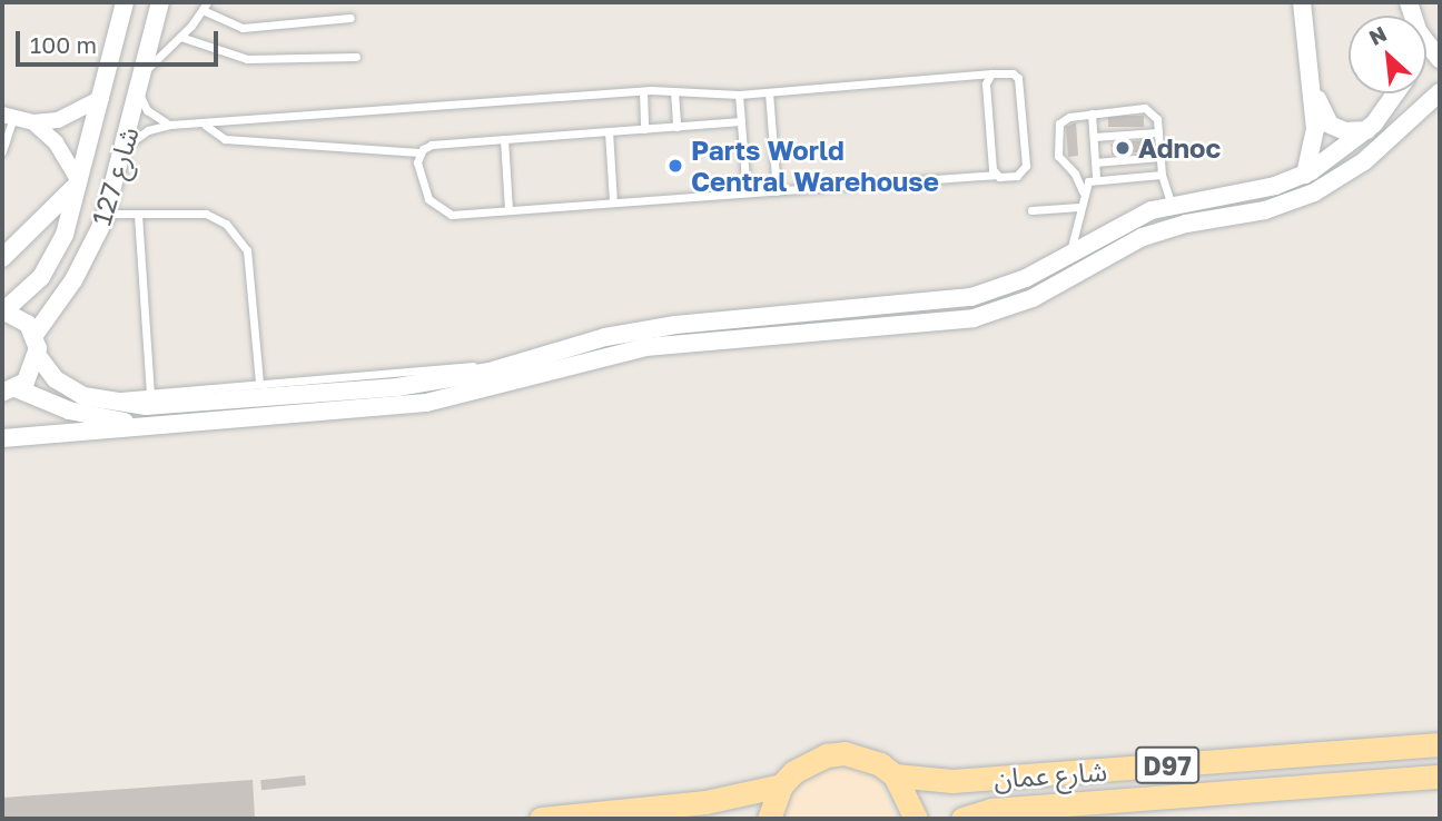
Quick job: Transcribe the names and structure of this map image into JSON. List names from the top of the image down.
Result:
{
  "streets": {
    "main road": ["D97", "شارع عمان"],
    "street": ["شارع 127"]
  },
  "places": ["Adnoc", "Parts World Central Warehouse"],
  "scale_bar": "100 m",
  "north": "top left"
}
